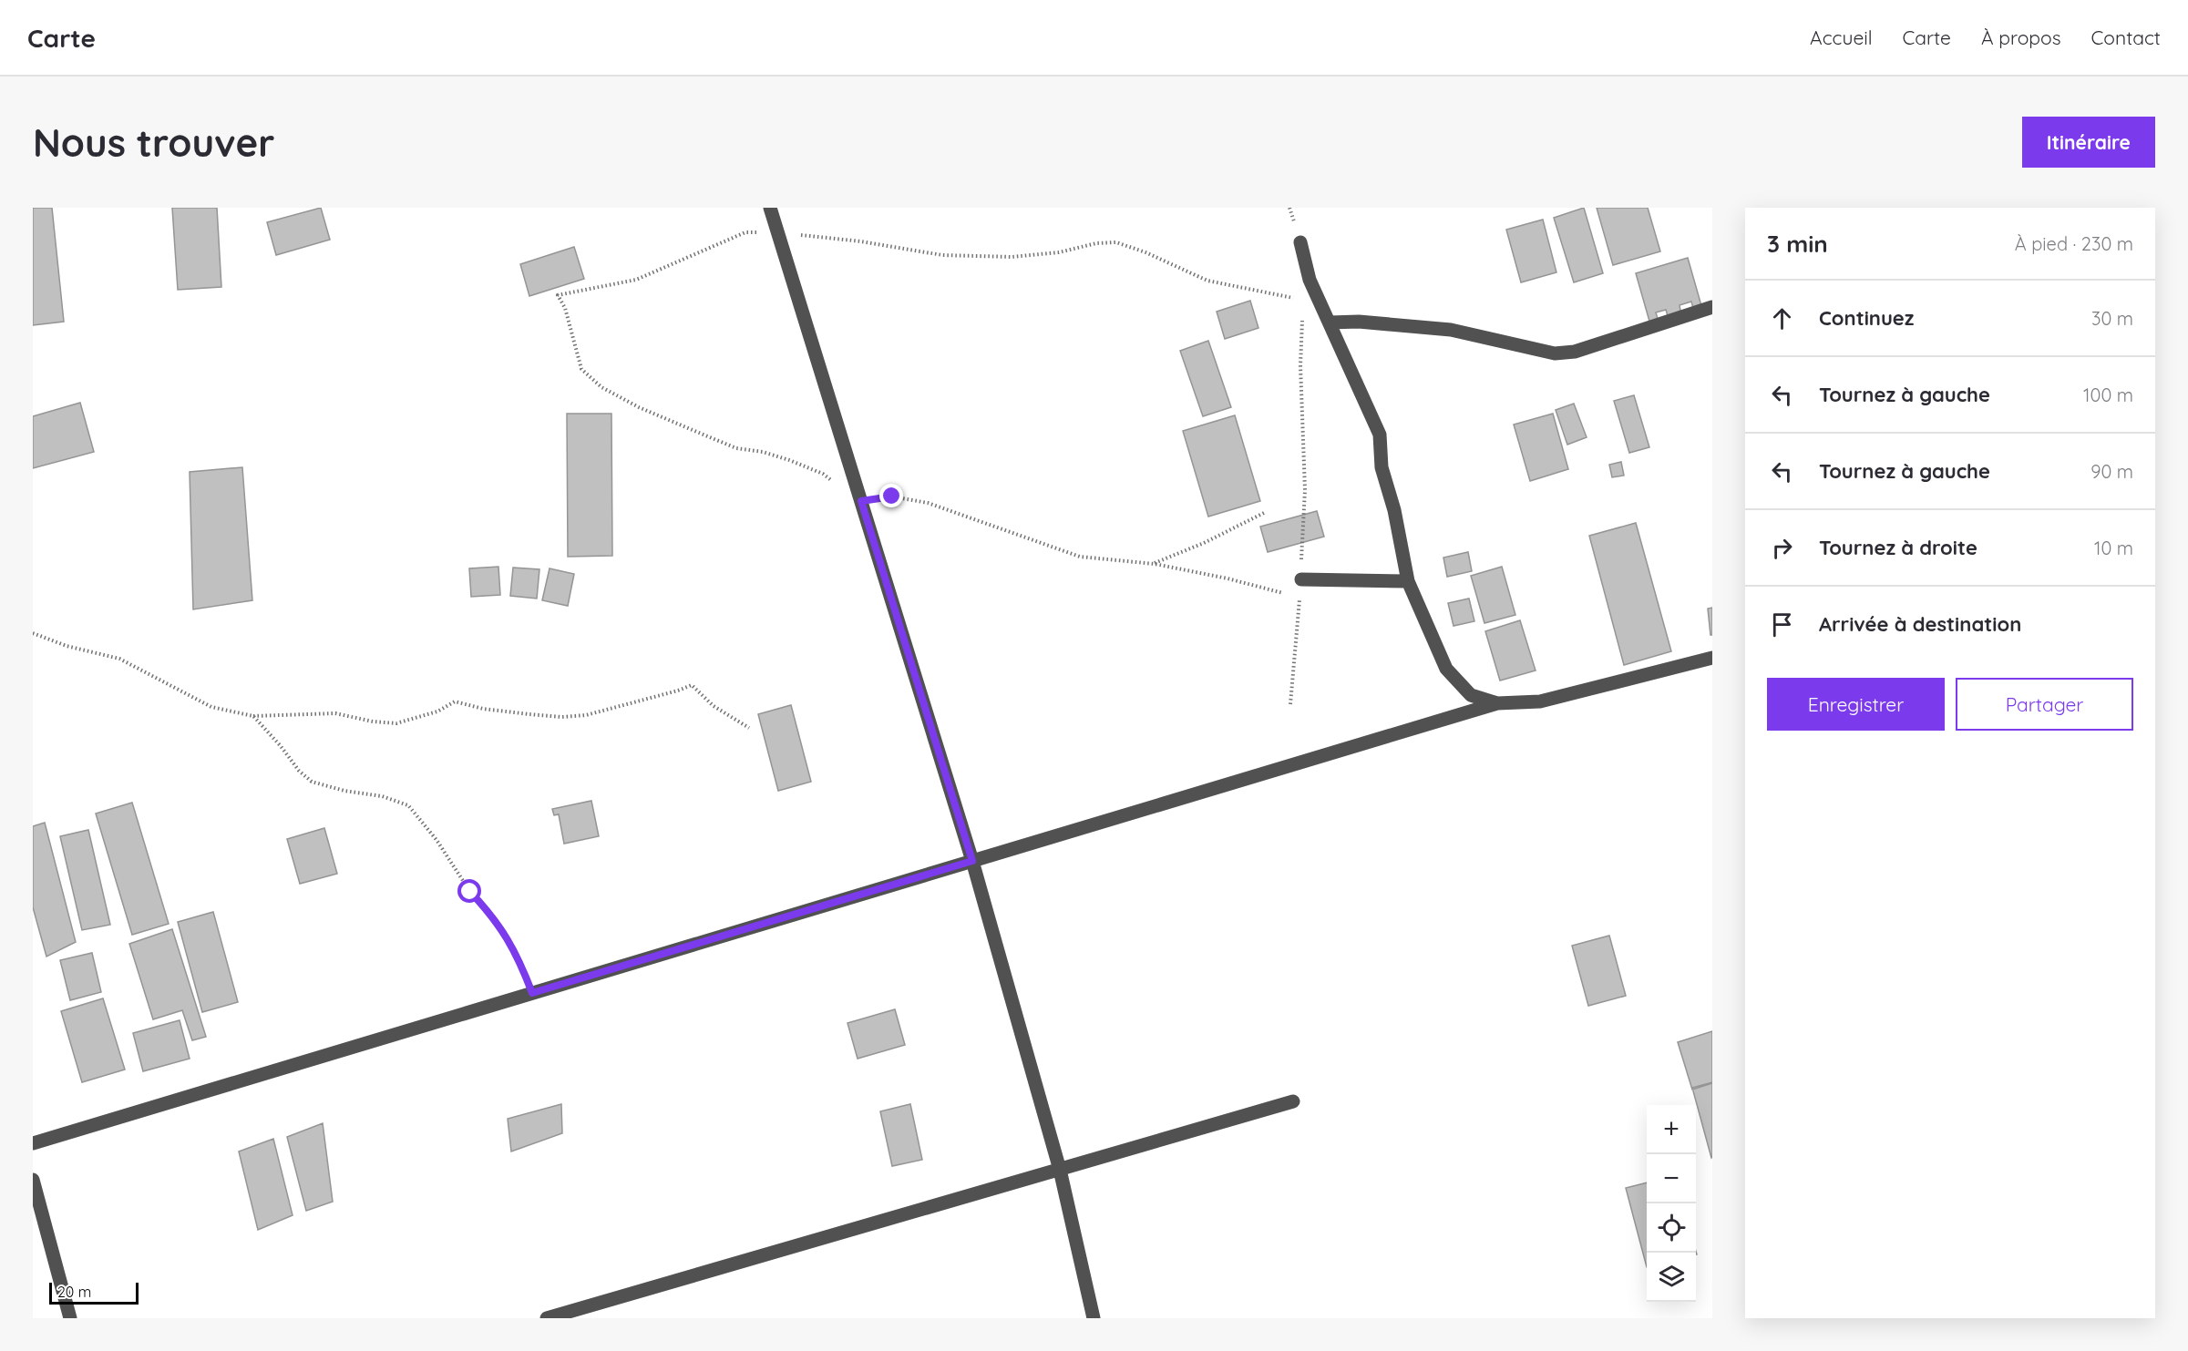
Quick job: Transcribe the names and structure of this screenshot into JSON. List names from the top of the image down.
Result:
{
  "scale_bar": "20 m",
  "page": {
    "header": "Carte",
    "nav": [
      "Accueil",
      "Carte",
      "À propos",
      "Contact"
    ],
    "buttons": [
      "Itinéraire",
      ["Enregistrer", "Partager"]
    ],
    "title": "Nous trouver",
    "heading": ["3 min", "À pied · 230 m"],
    "list": [
      ["Continuez", "30 m"],
      ["Tournez à gauche", "100 m"],
      ["Tournez à gauche", "90 m"],
      ["Tournez à droite", "10 m"],
      "Arrivée à destination"
    ],
    "map_buttons": ["+", "−"],
    "scale": "20 m"
  }
}
